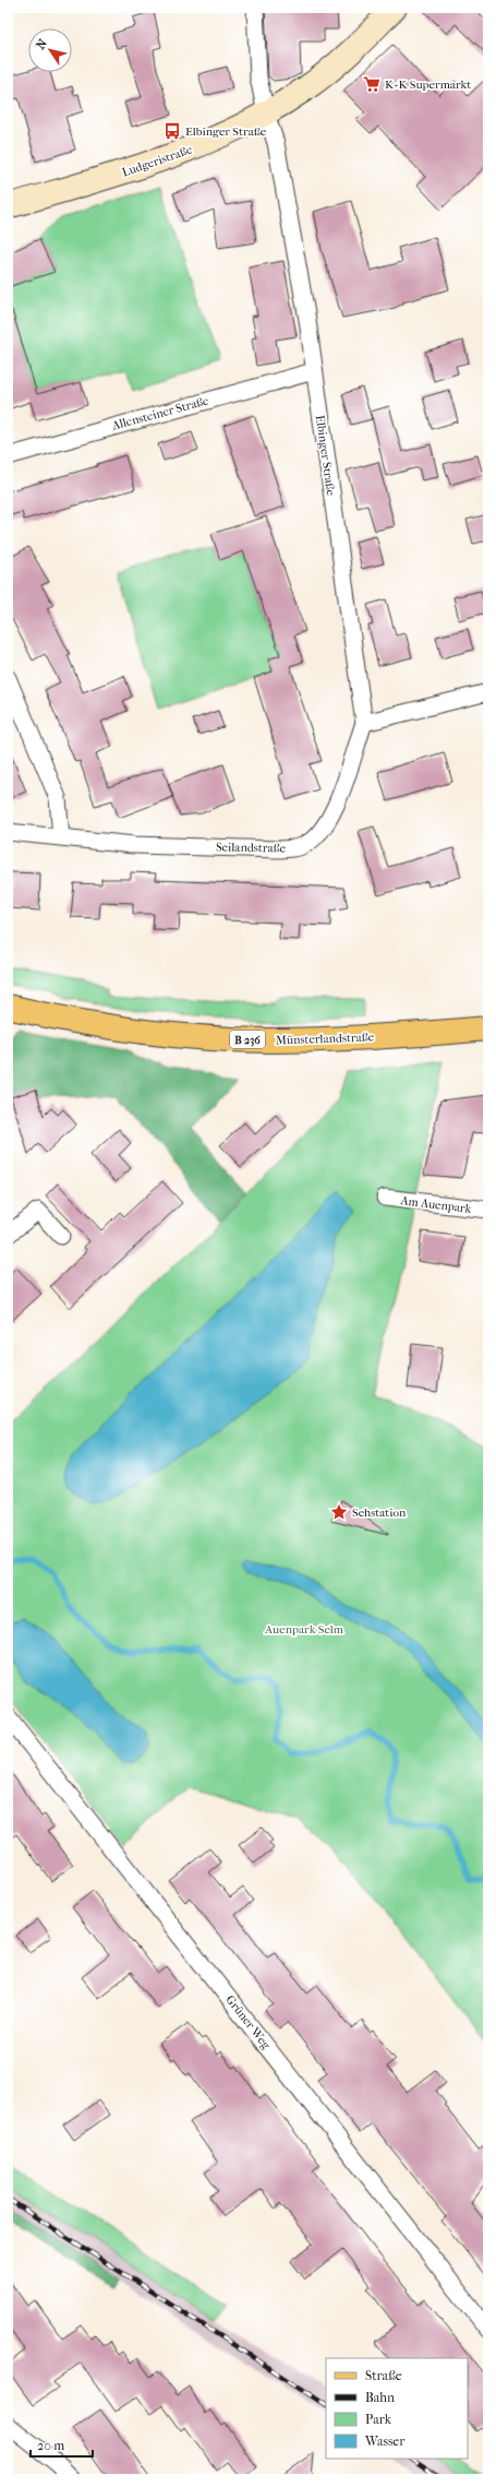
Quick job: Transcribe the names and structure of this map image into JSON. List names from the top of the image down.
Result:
{
  "streets": {
    "main road": ["Münsterlandstraße", "B 236"],
    "street": [
      "Ludgeristraße",
      "Allensteiner Straße",
      "Elbinger Straße",
      "Seilandstraße",
      "Am Auenpark",
      "Grüner Weg"
    ]
  },
  "crossings": [
    ["Ludgeristraße", "Elbinger Straße"],
    ["Allensteiner Straße", "Elbinger Straße"],
    ["Elbinger Straße", "Seilandstraße"]
  ],
  "parks": ["Auenpark Selm"],
  "places": {
    "supermarket": ["K+K Supermarkt"],
    "bus stop": ["Elbinger Straße"],
    "place": ["Sehstation"]
  },
  "legend": [
    "Straße",
    "Bahn",
    "Park",
    "Wasser"
  ],
  "scale_bar": "20 m",
  "north": "top left"
}
